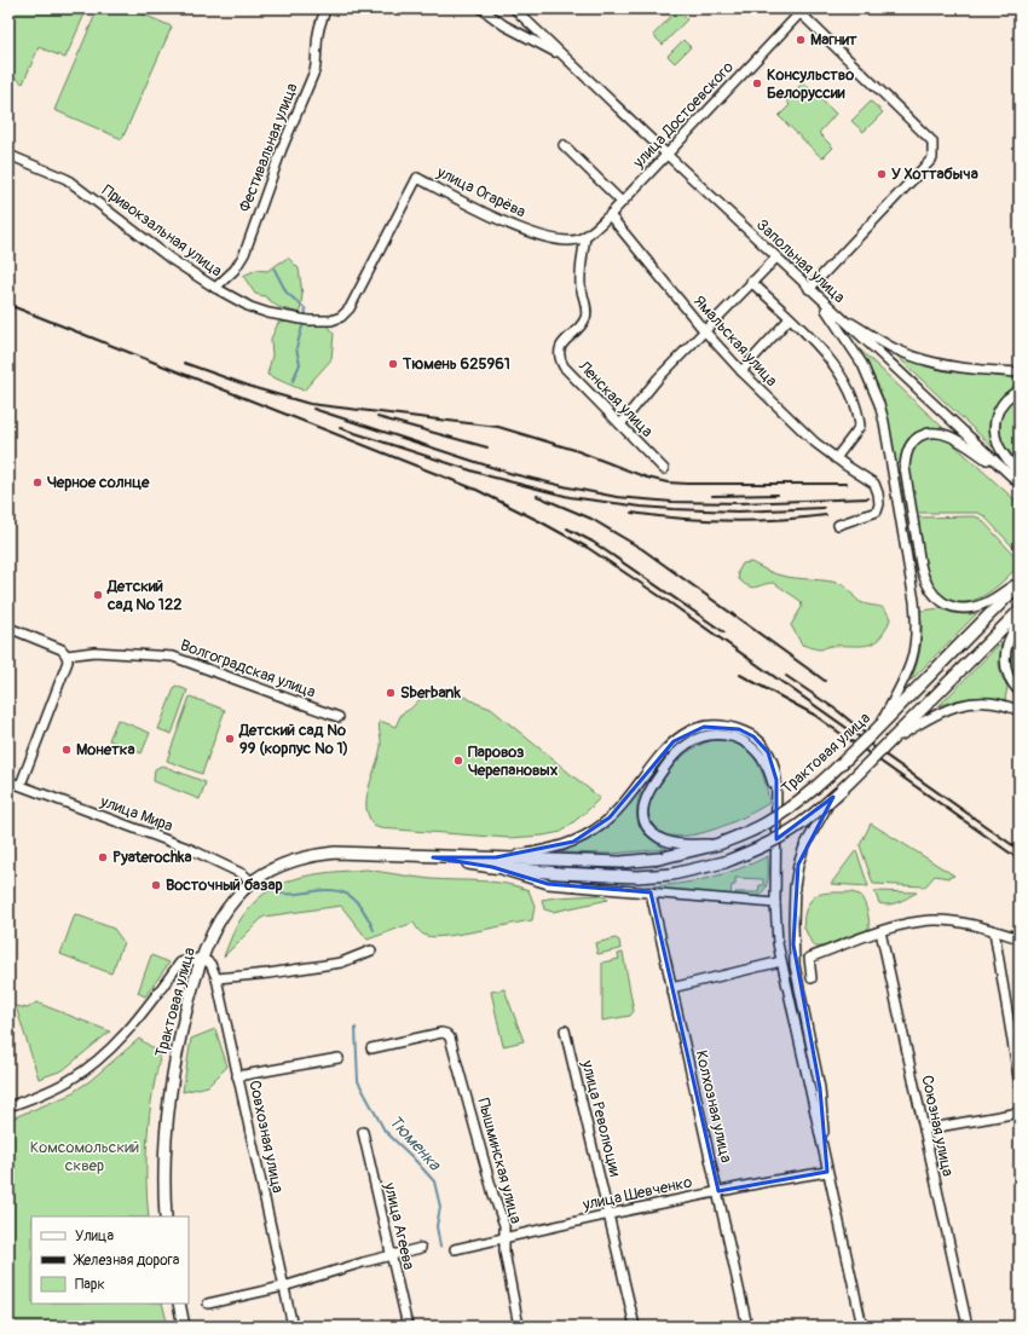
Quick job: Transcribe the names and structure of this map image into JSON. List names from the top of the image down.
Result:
{
  "streets": {
    "main road": ["Трактовая улица"],
    "street": [
      "улица Достоевского",
      "Фестивальная улица",
      "улица Огарёва",
      "Привокзальная улица",
      "Запольная улица",
      "Ямальская улица",
      "Ленская улица",
      "Волгоградская улица",
      "улица Мира",
      "Колхозная улица",
      "улица Революции",
      "Союзная улица",
      "Совхозная улица",
      "Пышминская улица",
      "улица Шевченко",
      "улица Агеева"
    ]
  },
  "crossings": [
    ["улица Достоевского", "улица Огарёва"],
    ["улица Достоевского", "Запольная улица"],
    ["улица Достоевского", "Ямальская улица"],
    ["улица Достоевского", "Ленская улица"],
    ["Фестивальная улица", "Привокзальная улица"],
    ["улица Огарёва", "Привокзальная улица"],
    ["улица Огарёва", "Ленская улица"],
    ["Трактовая улица", "улица Мира"],
    ["Трактовая улица", "Совхозная улица"],
    ["Колхозная улица", "улица Шевченко"],
    ["улица Революции", "улица Шевченко"],
    ["Пышминская улица", "улица Шевченко"]
  ],
  "water": ["Тюменка"],
  "parks": ["Комсомольский сквер"],
  "places": [
    "Магнит",
    "Консульство Белоруссии",
    "У Хоттабыча",
    "Тюмень 625961",
    "Черное солнце",
    "Детский сад № 122",
    "Sberbank",
    "Детский сад № 99 (корпус № 1)",
    "Монетка",
    "Паровоз Черепановых",
    "Pyaterochka",
    "Восточный базар"
  ],
  "legend": ["Улица", "Железная дорога", "Парк"]
}
